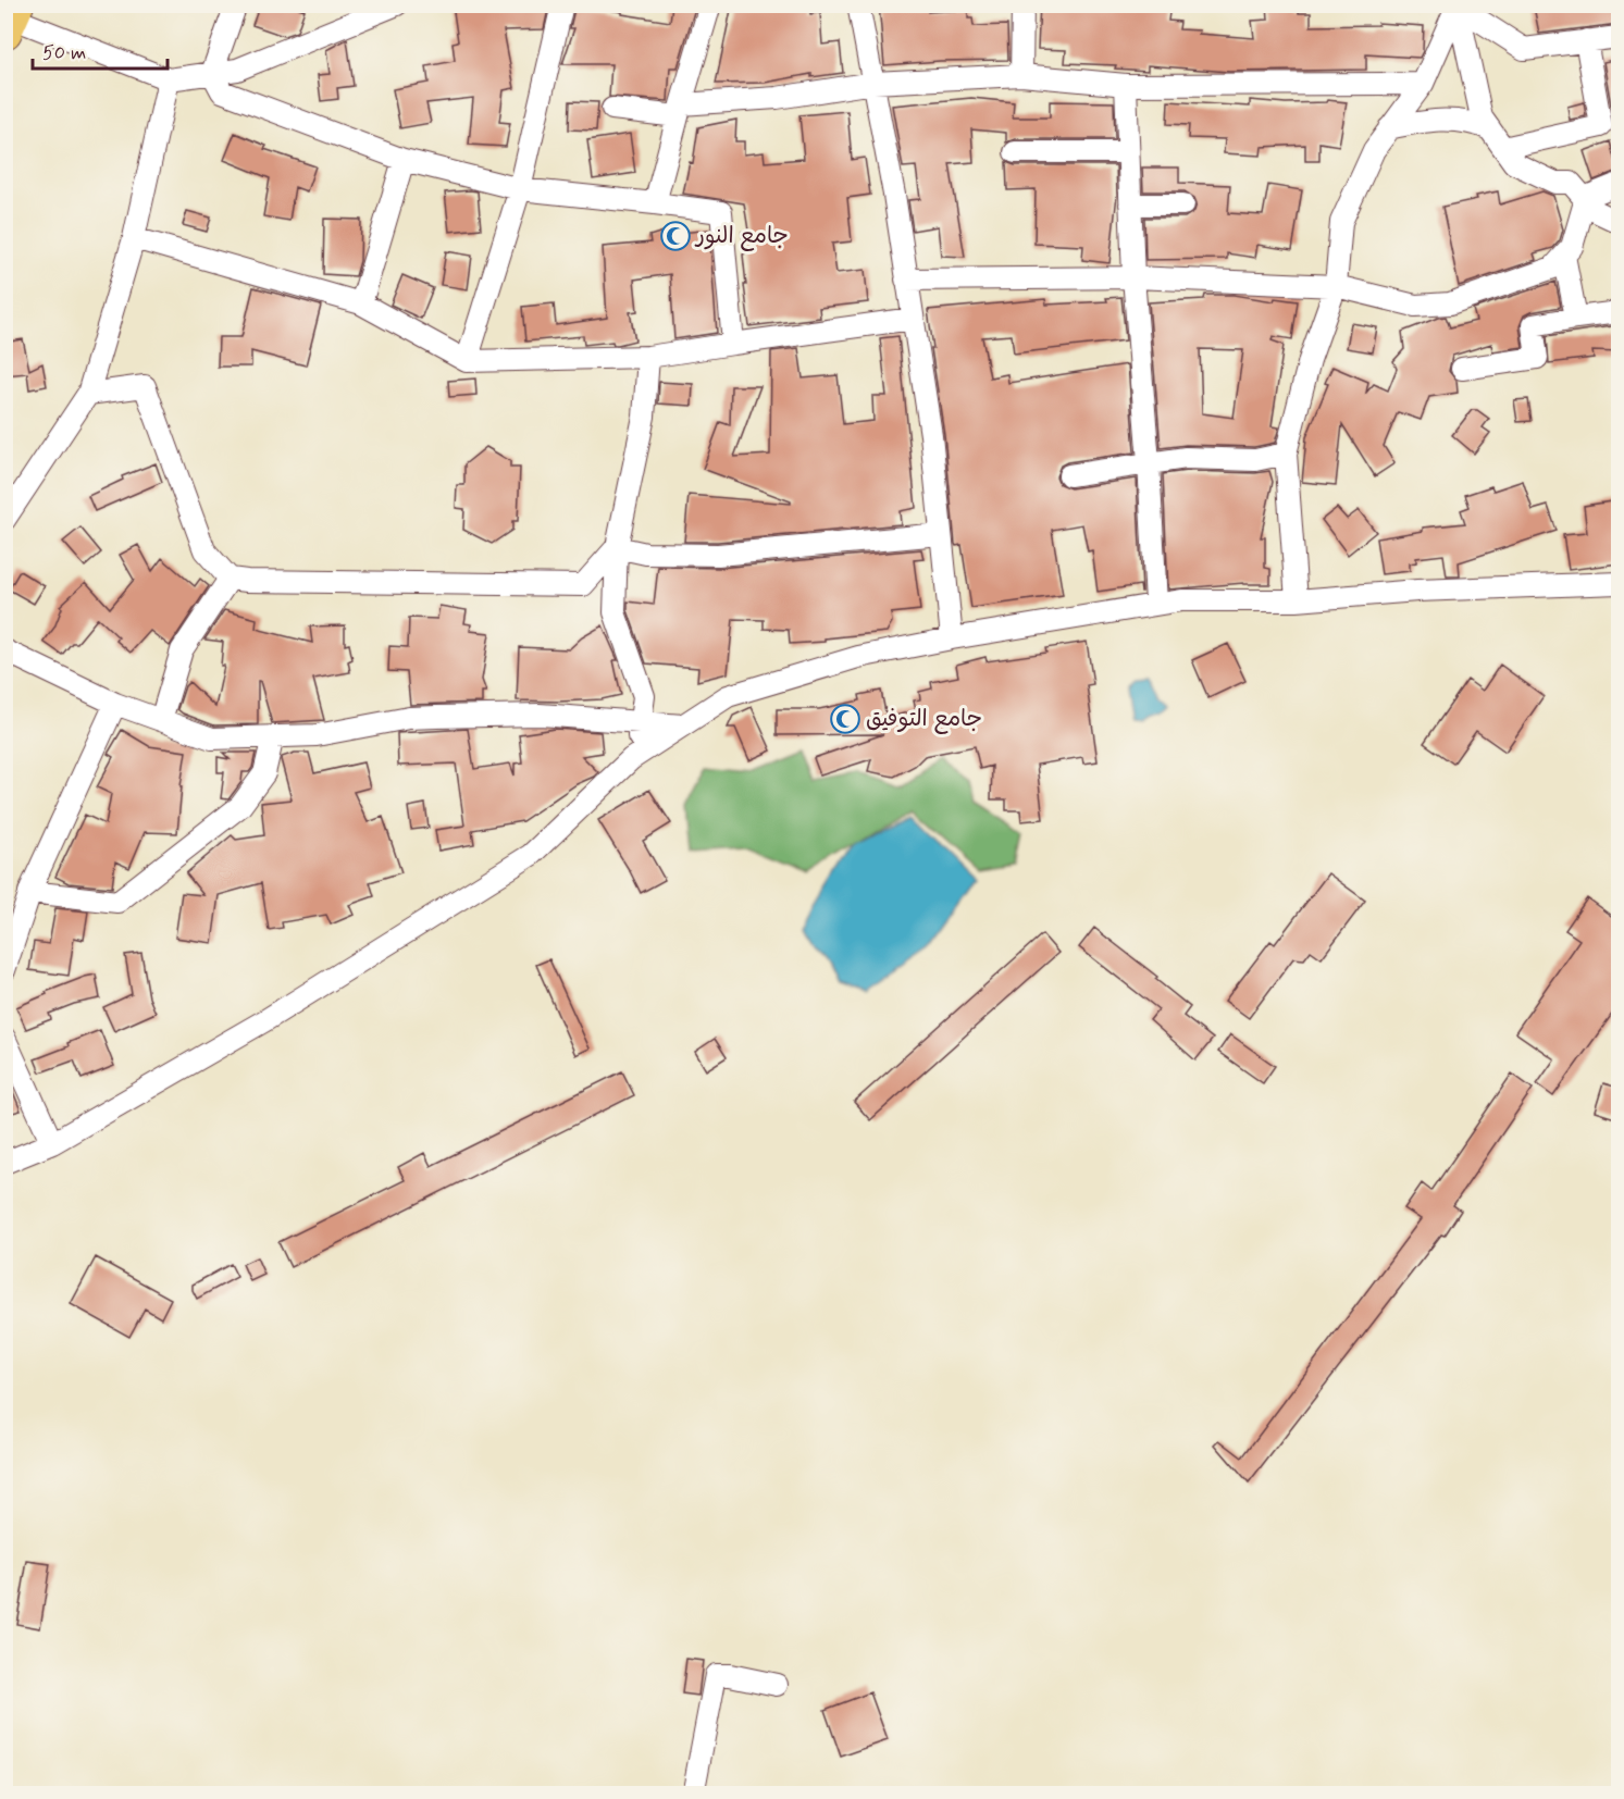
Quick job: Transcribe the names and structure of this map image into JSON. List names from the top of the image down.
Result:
{
  "places": {
    "mosque": ["جامع النور", "جامع التوفيق"]
  },
  "scale_bar": "50 m"
}
